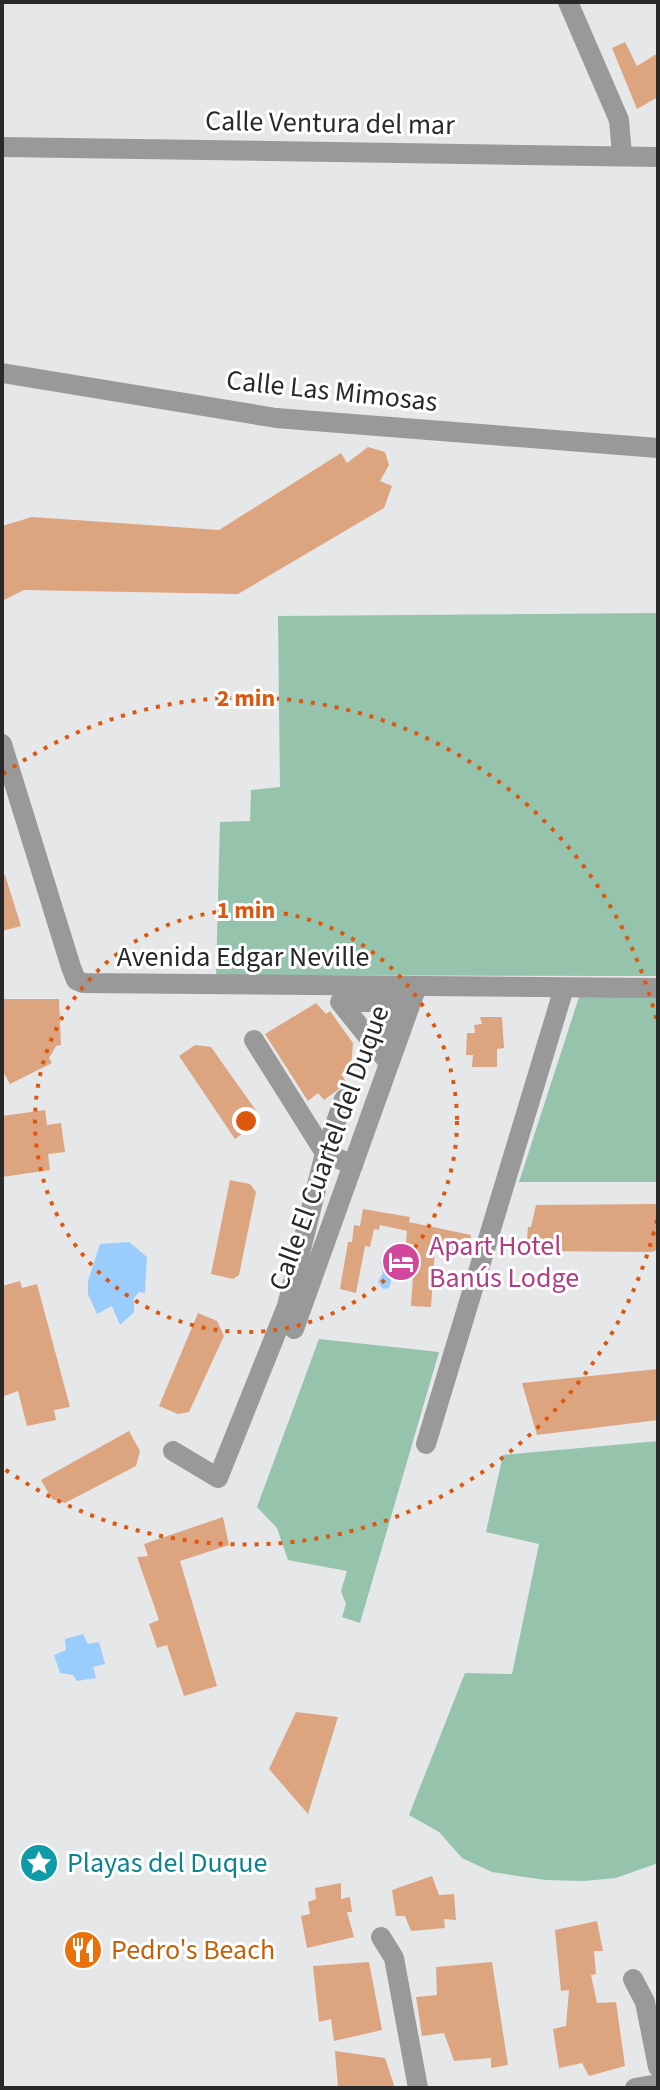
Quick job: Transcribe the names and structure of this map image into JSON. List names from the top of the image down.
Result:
{
  "streets": {
    "street": [
      "Calle Ventura del mar",
      "Calle Las Mimosas",
      "Avenida Edgar Neville",
      "Calle El Cuartel del Duque"
    ]
  },
  "crossings": [
    ["Avenida Edgar Neville", "Calle El Cuartel del Duque"]
  ],
  "places": {
    "hotel": ["Apart Hotel Banús Lodge"],
    "place": ["Playas del Duque"],
    "restaurant": ["Pedro's Beach"]
  },
  "rings": ["2 min", "1 min"]
}
